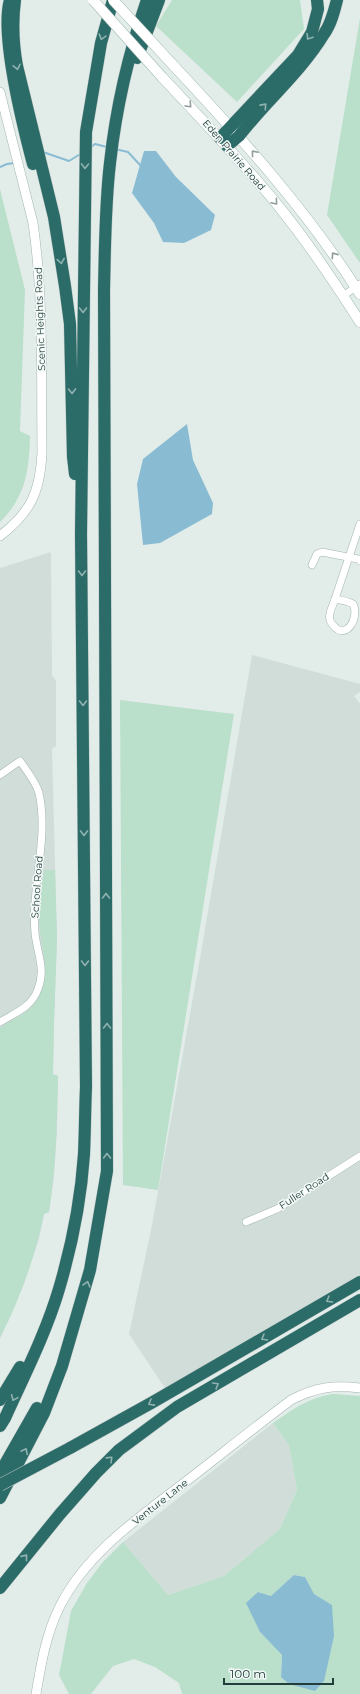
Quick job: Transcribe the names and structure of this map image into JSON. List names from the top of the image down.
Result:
{
  "streets": {
    "main road": ["Eden Prairie Road"],
    "street": [
      "Scenic Heights Road",
      "School Road",
      "Fuller Road",
      "Venture Lane"
    ]
  },
  "scale_bar": "100 m"
}
